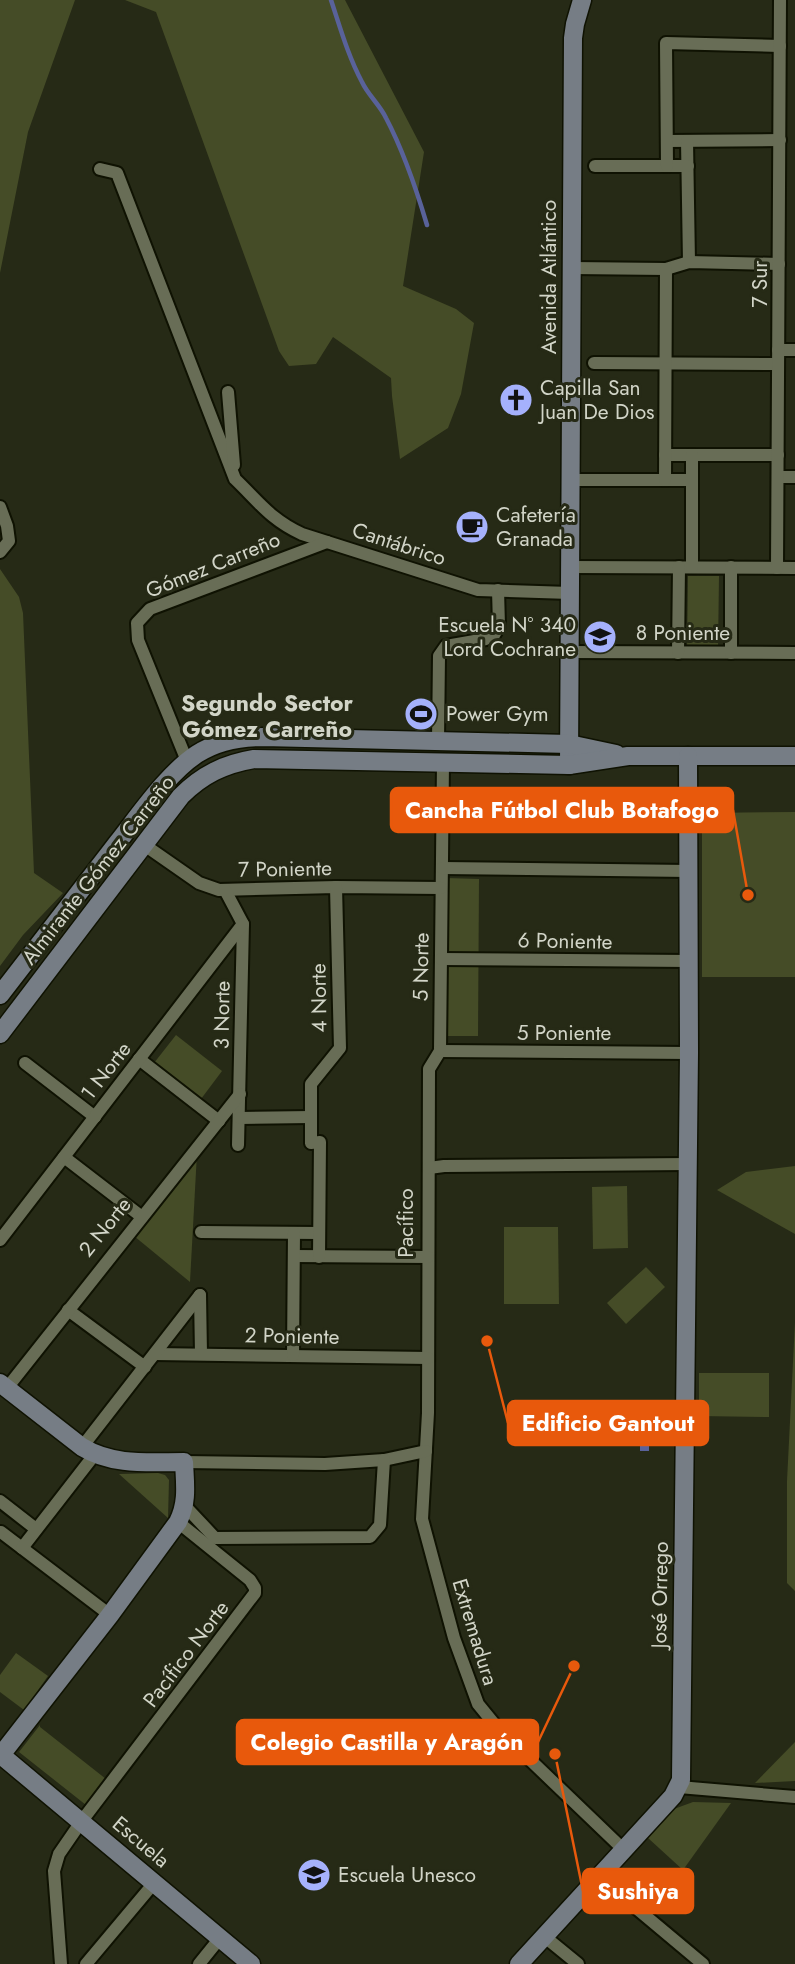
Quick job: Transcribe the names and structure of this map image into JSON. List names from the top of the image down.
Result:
{
  "streets": {
    "street": [
      "Avenida Atlántico",
      "7 Sur",
      "Cantábrico",
      "Gómez Carreño",
      "8 Poniente",
      "7 Poniente",
      "Almirante Gómez Carreño",
      "6 Poniente",
      "5 Norte",
      "4 Norte",
      "3 Norte",
      "5 Poniente",
      "1 Norte",
      "Pacífico",
      "2 Norte",
      "2 Poniente",
      "José Orrego",
      "Extremadura",
      "Pacífico Norte",
      "Escuela"
    ]
  },
  "crossings": [
    ["Avenida Atlántico", "Cantábrico"],
    ["Avenida Atlántico", "8 Poniente"],
    ["Avenida Atlántico", "Almirante Gómez Carreño"],
    ["Cantábrico", "Gómez Carreño"],
    ["Gómez Carreño", "Almirante Gómez Carreño"],
    ["7 Poniente", "Almirante Gómez Carreño"],
    ["7 Poniente", "5 Norte"],
    ["7 Poniente", "4 Norte"],
    ["7 Poniente", "3 Norte"],
    ["Almirante Gómez Carreño", "5 Norte"],
    ["6 Poniente", "5 Norte"],
    ["5 Norte", "5 Poniente"],
    ["5 Norte", "Pacífico"],
    ["3 Norte", "1 Norte"],
    ["3 Norte", "2 Norte"],
    ["Pacífico", "2 Poniente"],
    ["Pacífico", "José Orrego"],
    ["Pacífico", "Extremadura"],
    ["Pacífico Norte", "Escuela"]
  ],
  "districts": ["Segundo Sector Gómez Carreño"],
  "places": {
    "church": ["Capilla San Juan De Dios"],
    "cafe": ["Cafetería Granada"],
    "school or university": ["Escuela N° 340 Lord Cochrane", "Escuela Unesco"],
    "sports": ["Power Gym"],
    "other": [
      "Cancha Fútbol Club Botafogo",
      "Edificio Gantout",
      "Colegio Castilla y Aragón",
      "Sushiya"
    ]
  }
}
